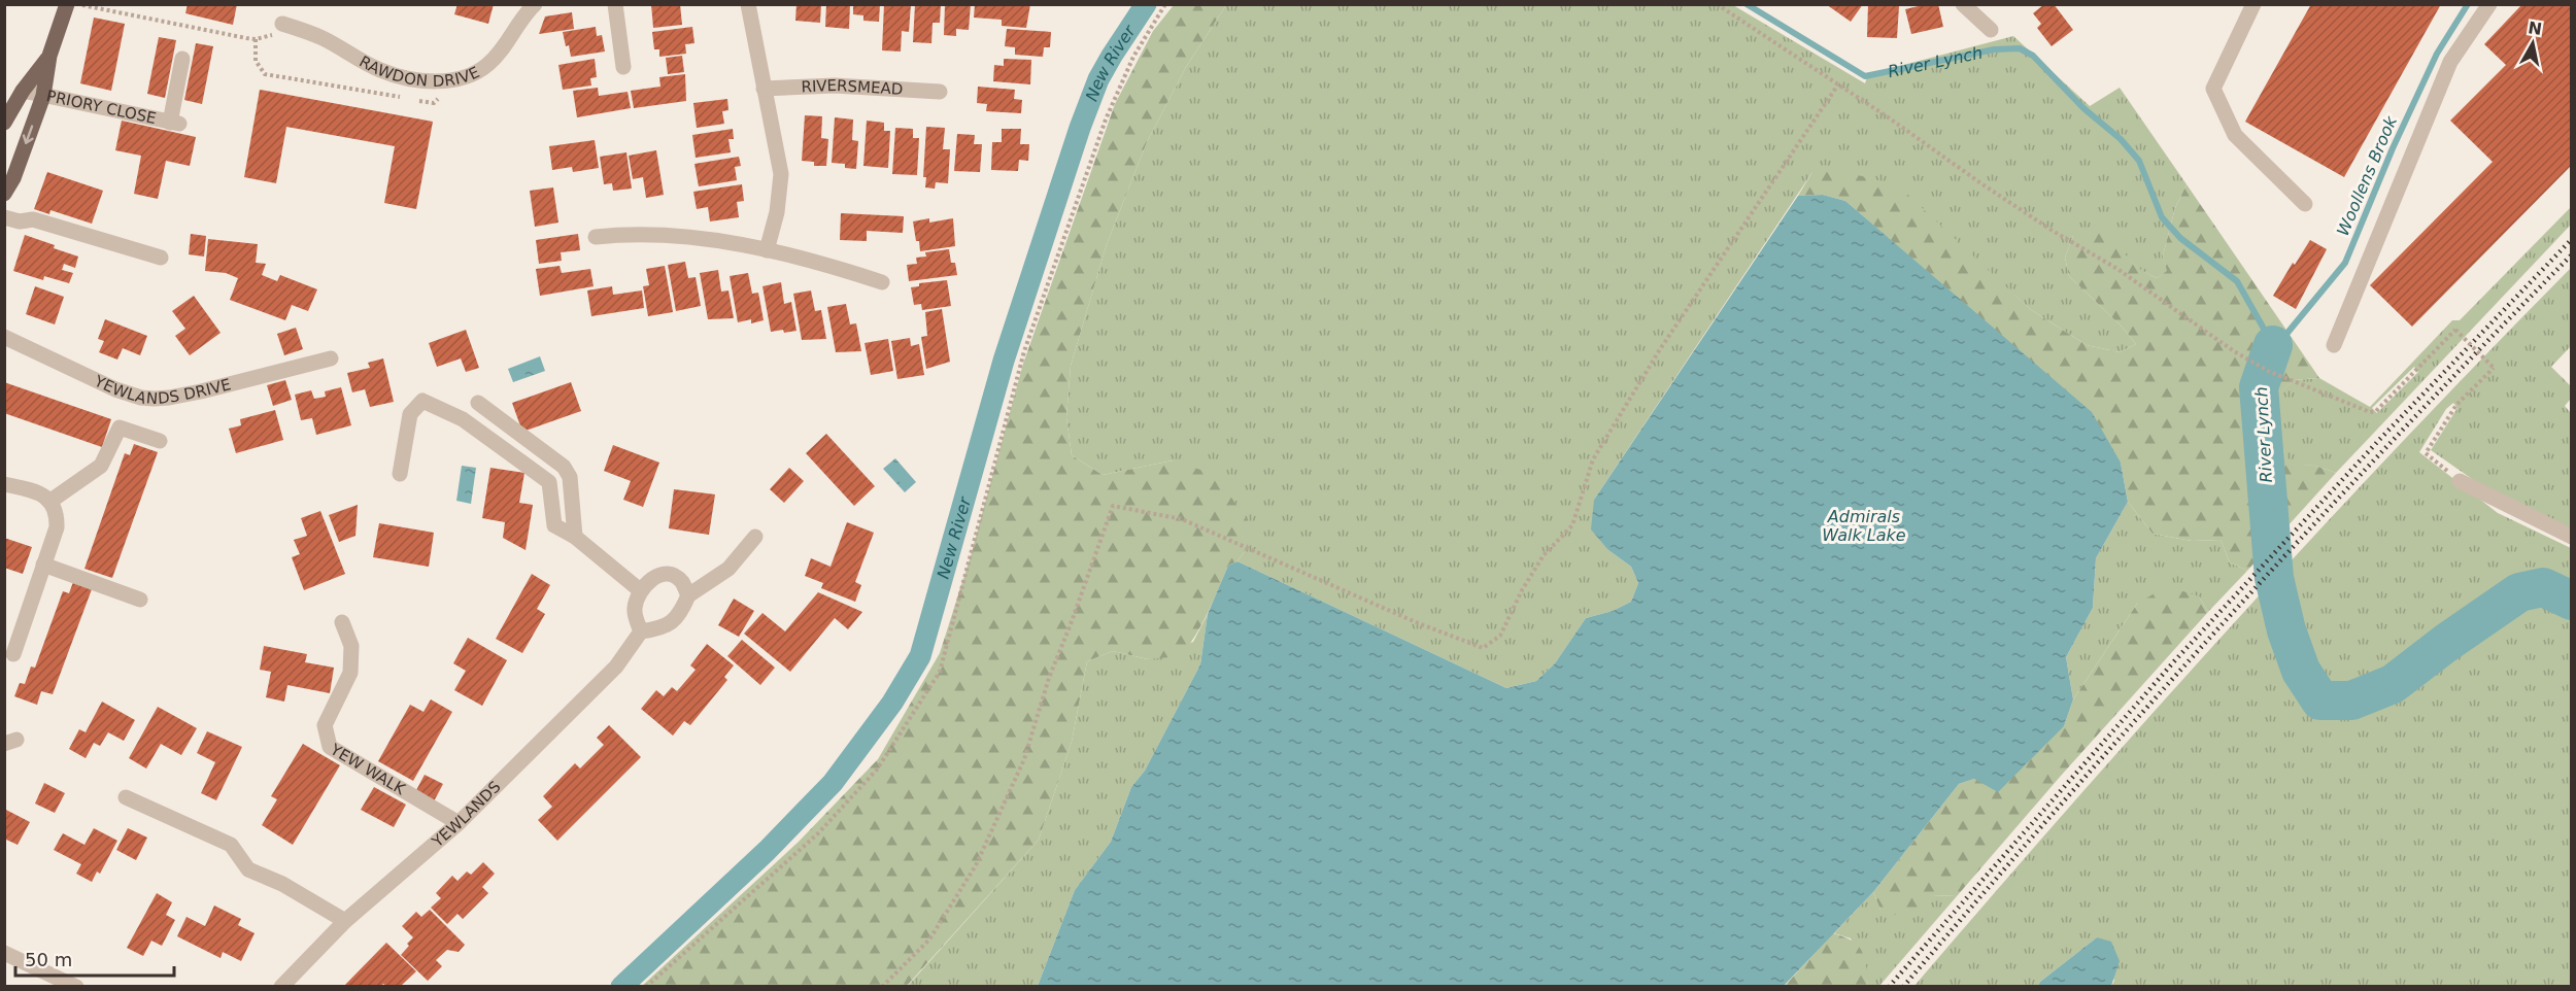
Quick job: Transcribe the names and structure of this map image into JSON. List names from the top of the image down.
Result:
{
  "streets": {
    "street": [
      "RAWDON DRIVE",
      "RIVERSMEAD",
      "PRIORY CLOSE",
      "YEWLANDS DRIVE",
      "YEW WALK",
      "YEWLANDS"
    ]
  },
  "crossings": [
    ["YEW WALK", "YEWLANDS"]
  ],
  "water": [
    "River Lynch",
    "New River",
    "Woollens Brook",
    "Admirals Walk Lake"
  ],
  "scale_bar": "50 m",
  "north": "top"
}
